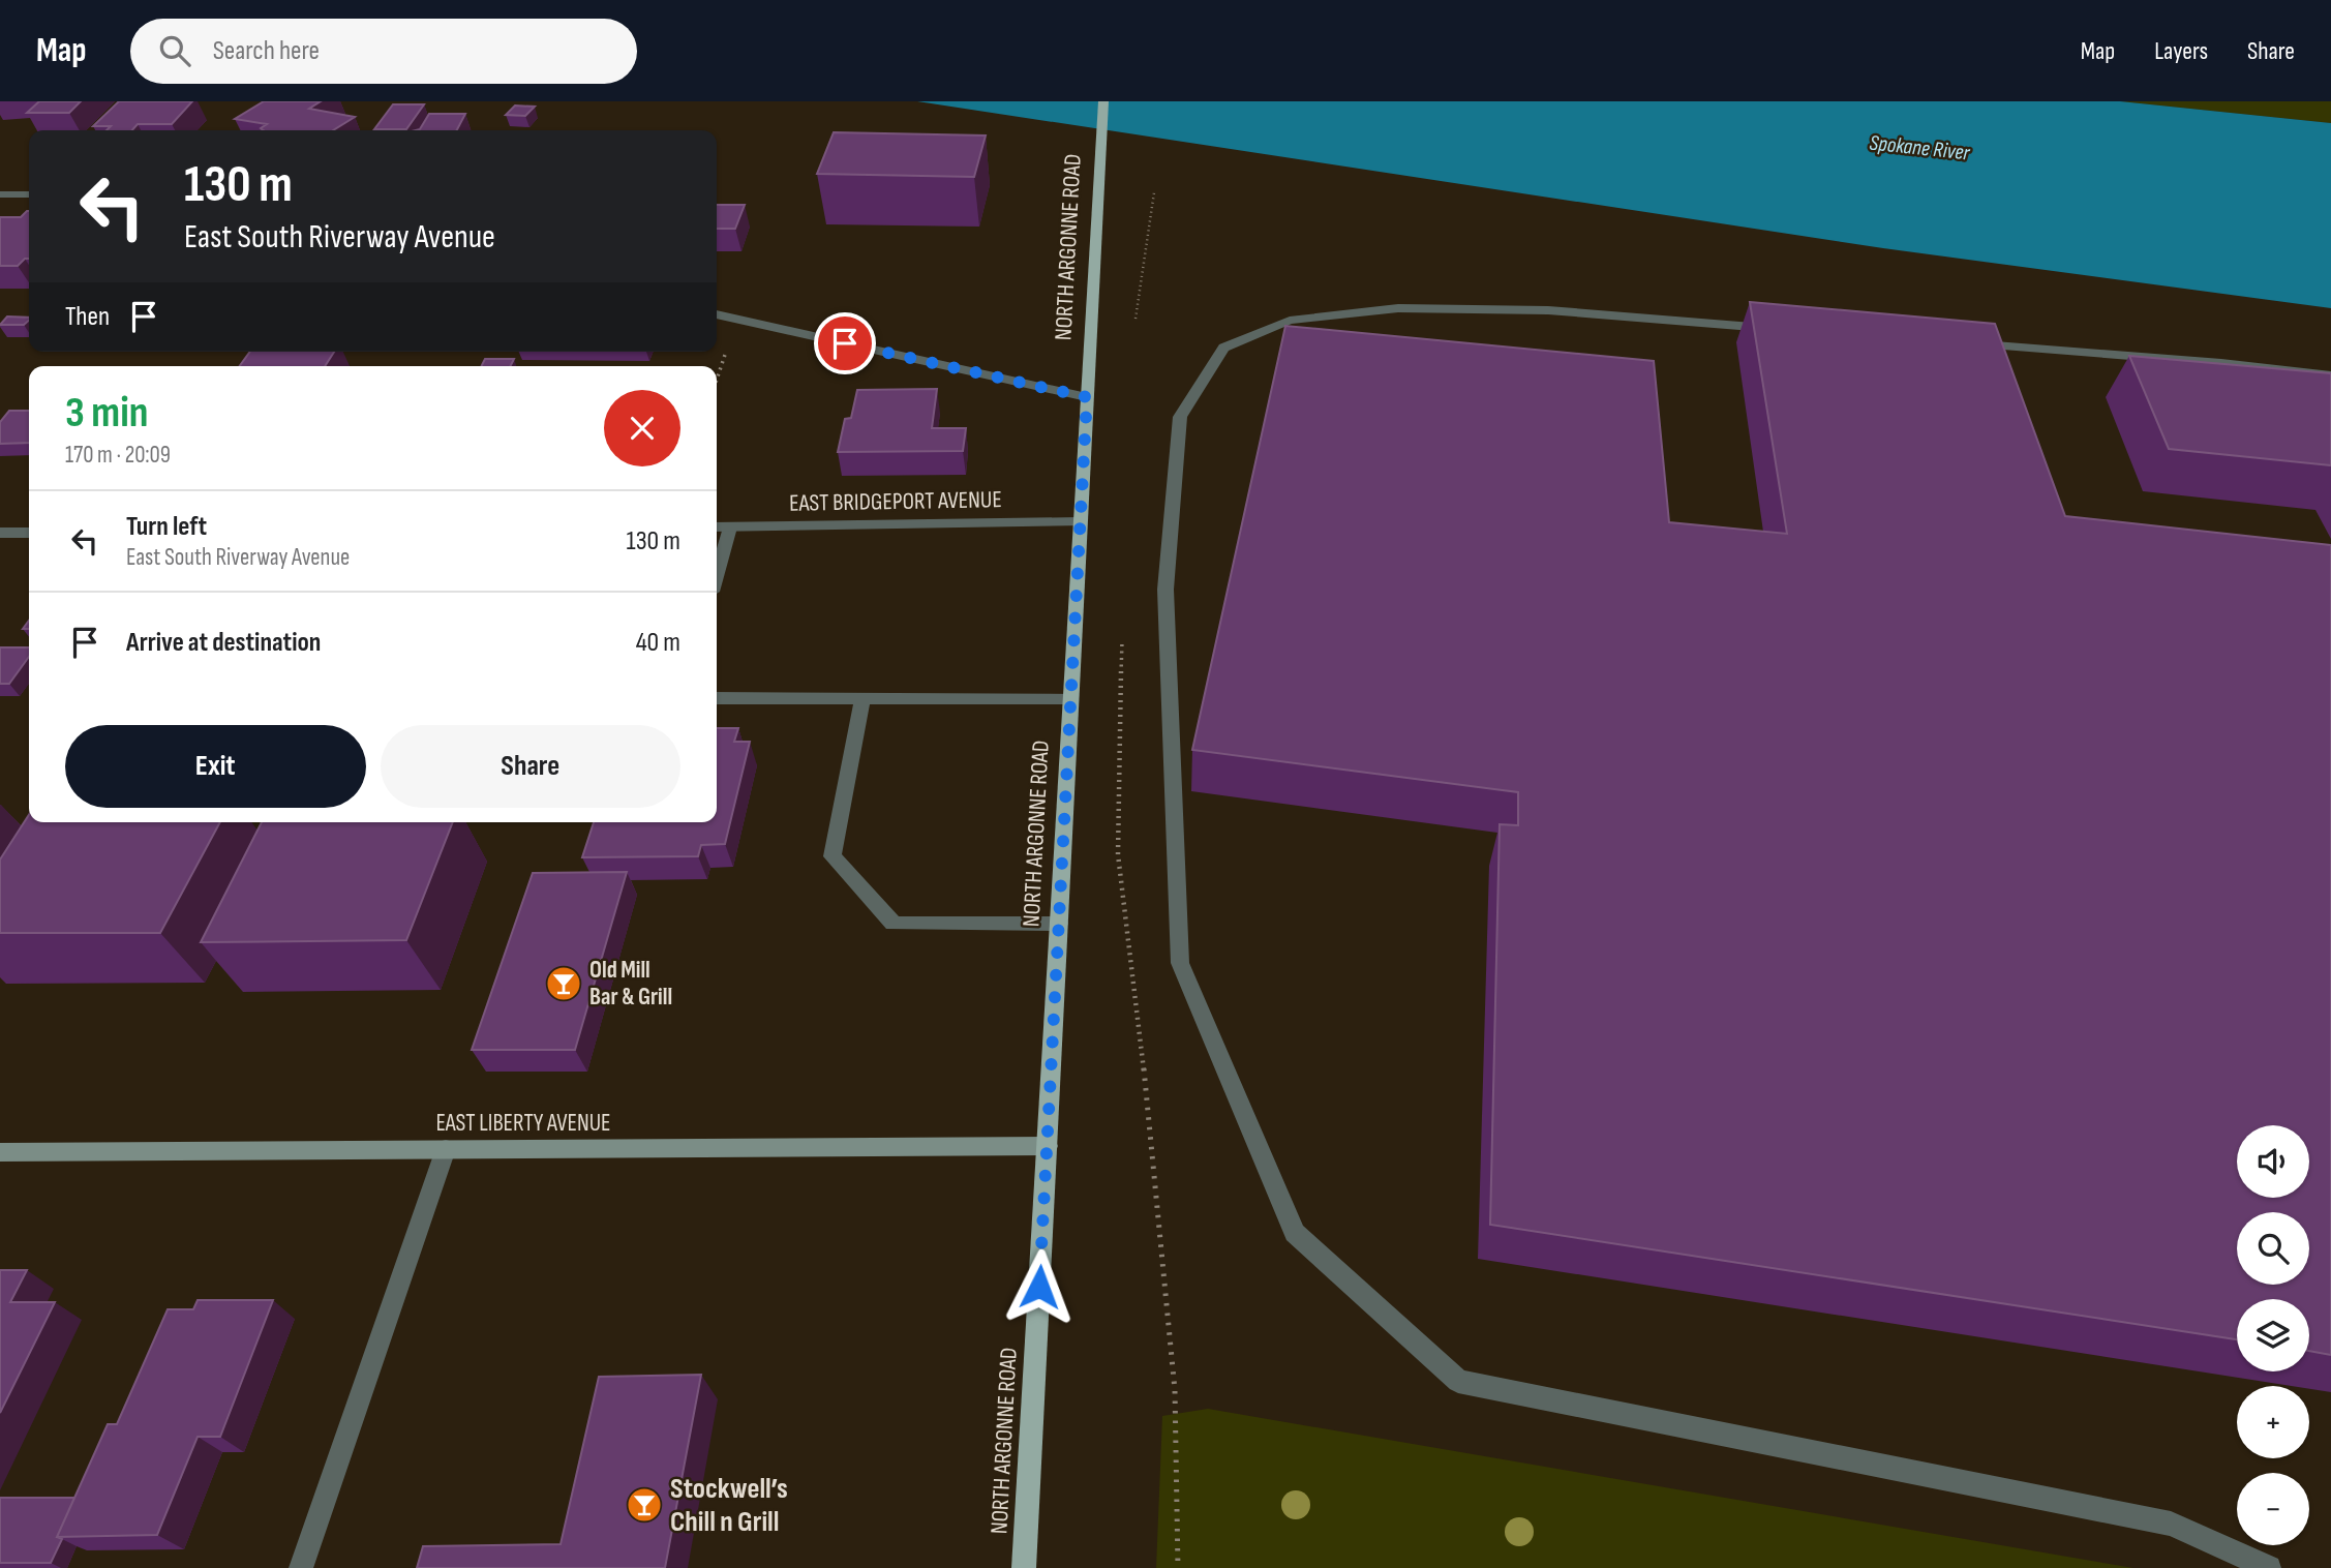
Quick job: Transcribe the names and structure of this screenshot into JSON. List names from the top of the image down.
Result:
{
  "streets": {
    "main road": ["NORTH ARGONNE ROAD"],
    "street": ["EAST BRIDGEPORT AVENUE", "EAST LIBERTY AVENUE"]
  },
  "crossings": [
    ["NORTH ARGONNE ROAD", "EAST BRIDGEPORT AVENUE"],
    ["NORTH ARGONNE ROAD", "EAST LIBERTY AVENUE"]
  ],
  "water": ["Spokane River"],
  "places": {
    "bar": ["Old Mill Bar & Grill", "Stockwell’s Chill n Grill"]
  },
  "page": {
    "header": "Map",
    "search": "Search here",
    "nav": ["Map", "Layers", "Share"],
    "turn": ["130 m", "East South Riverway Avenue"],
    "then": "Then",
    "heading": ["3 min", "170 m · 20:09"],
    "list": [
      {
        "name": "Turn left",
        "note": "East South Riverway Avenue",
        "value": "130 m"
      },
      {
        "name": "Arrive at destination",
        "value": "40 m"
      }
    ],
    "buttons": ["Exit", "Share"],
    "map_buttons": ["+", "−"]
  }
}
